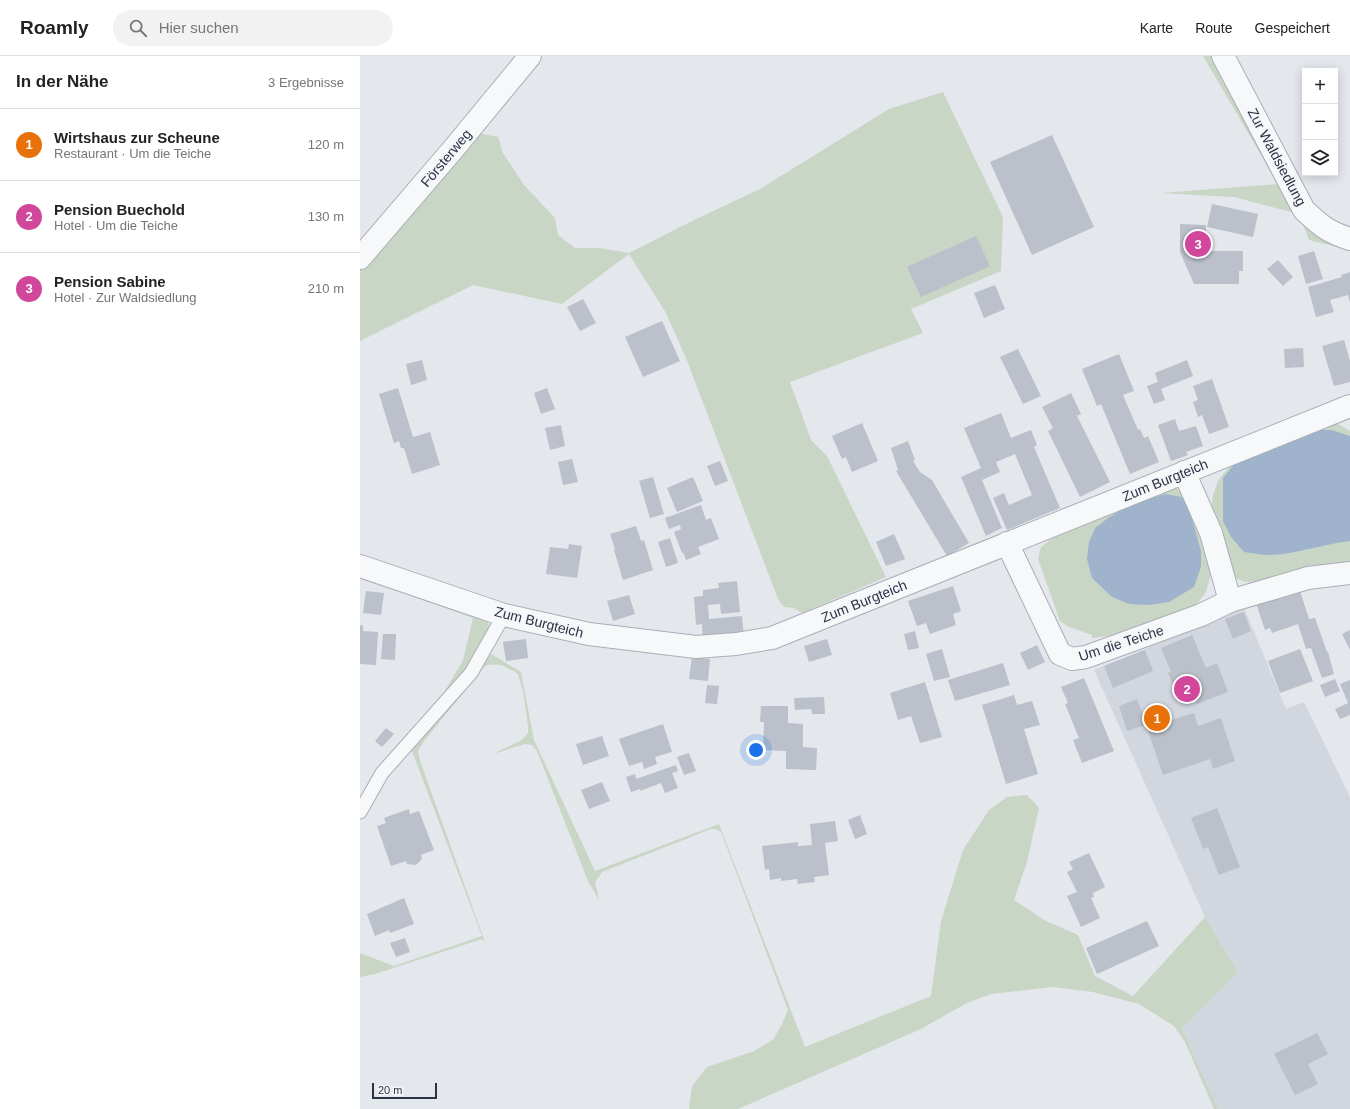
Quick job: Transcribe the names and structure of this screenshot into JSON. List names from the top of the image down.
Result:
{
  "streets": {
    "street": [
      "Zur Waldsiedlung",
      "Försterweg",
      "Zum Burgteich",
      "Um die Teiche"
    ]
  },
  "crossings": [
    ["Zum Burgteich", "Um die Teiche"]
  ],
  "scale_bar": "20 m",
  "page": {
    "header": "Roamly",
    "search": "Hier suchen",
    "nav": ["Karte", "Route", "Gespeichert"],
    "heading": ["In der Nähe", "3 Ergebnisse"],
    "map_buttons": ["+", "−"],
    "list": [
      {
        "mark": "1",
        "name": "Wirtshaus zur Scheune",
        "note": "Restaurant · Um die Teiche",
        "value": "120 m"
      },
      {
        "mark": "2",
        "name": "Pension Buechold",
        "note": "Hotel · Um die Teiche",
        "value": "130 m"
      },
      {
        "mark": "3",
        "name": "Pension Sabine",
        "note": "Hotel · Zur Waldsiedlung",
        "value": "210 m"
      }
    ],
    "pins": ["3", "2", "1"],
    "scale": "20 m"
  }
}
